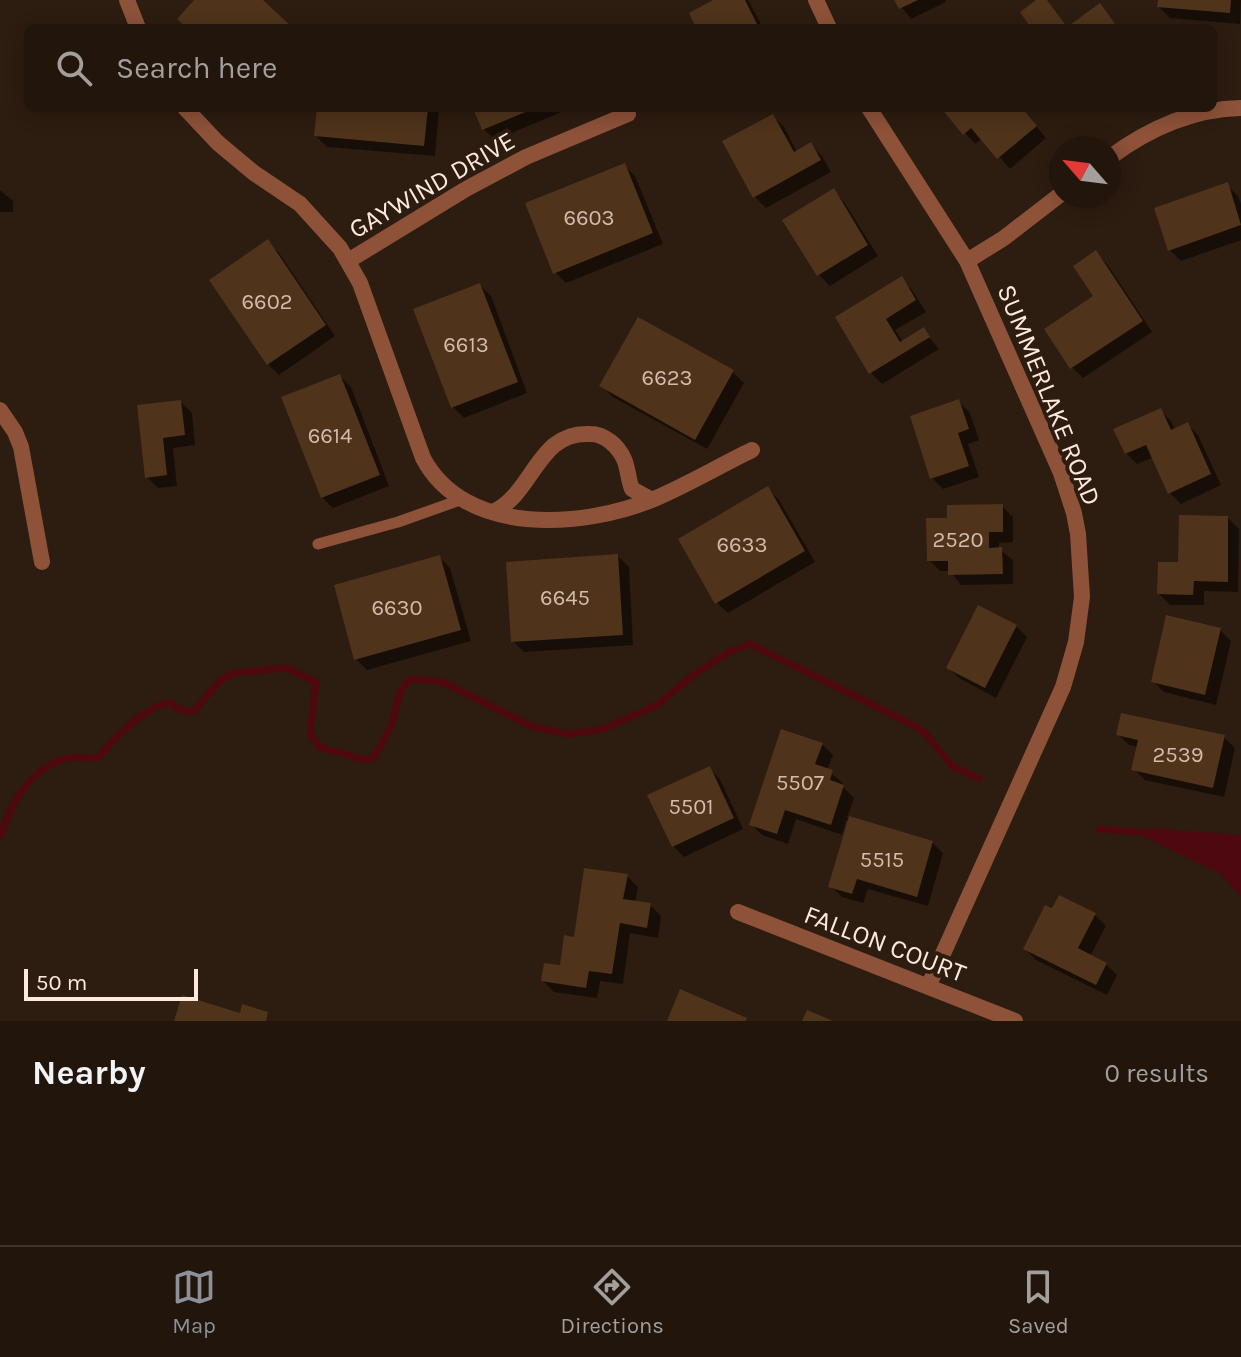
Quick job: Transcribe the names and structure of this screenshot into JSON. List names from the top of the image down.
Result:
{
  "streets": {
    "street": ["GAYWIND DRIVE", "SUMMERLAKE ROAD", "FALLON COURT"]
  },
  "crossings": [
    ["SUMMERLAKE ROAD", "FALLON COURT"]
  ],
  "house_numbers": [
    "6603",
    "6602",
    "6613",
    "6623",
    "6614",
    "2520",
    "6633",
    "6645",
    "6630",
    "2539",
    "5507",
    "5501",
    "5515"
  ],
  "scale_bar": "50 m",
  "north": "top left",
  "page": {
    "search": "Search here",
    "scale": "50 m",
    "heading": ["Nearby", "0 results"],
    "nav": ["Map", "Directions", "Saved"]
  }
}
